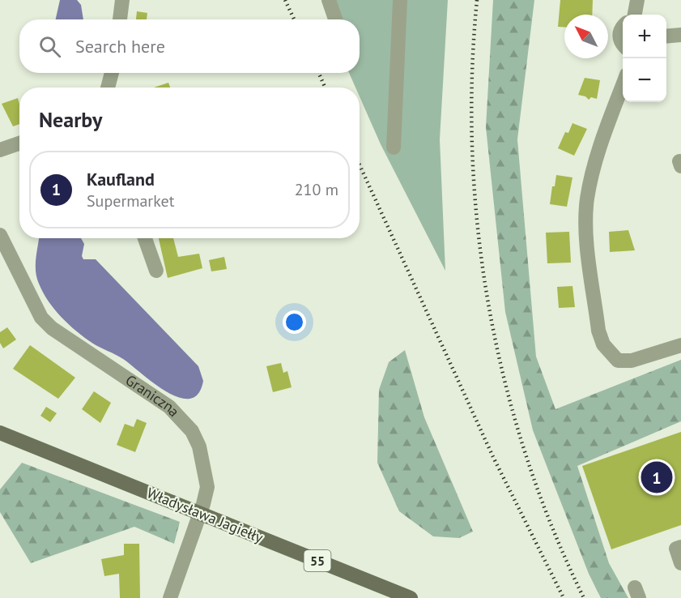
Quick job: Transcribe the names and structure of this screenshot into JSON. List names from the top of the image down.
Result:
{
  "streets": {
    "main road": ["Władysława Jagiełły", "55"],
    "street": ["Graniczna"]
  },
  "north": "top left",
  "page": {
    "map_buttons": ["+", "−"],
    "search": "Search here",
    "heading": "Nearby",
    "list": [
      {
        "mark": "1",
        "name": "Kaufland",
        "note": "Supermarket",
        "value": "210 m"
      }
    ],
    "pins": "1"
  }
}
